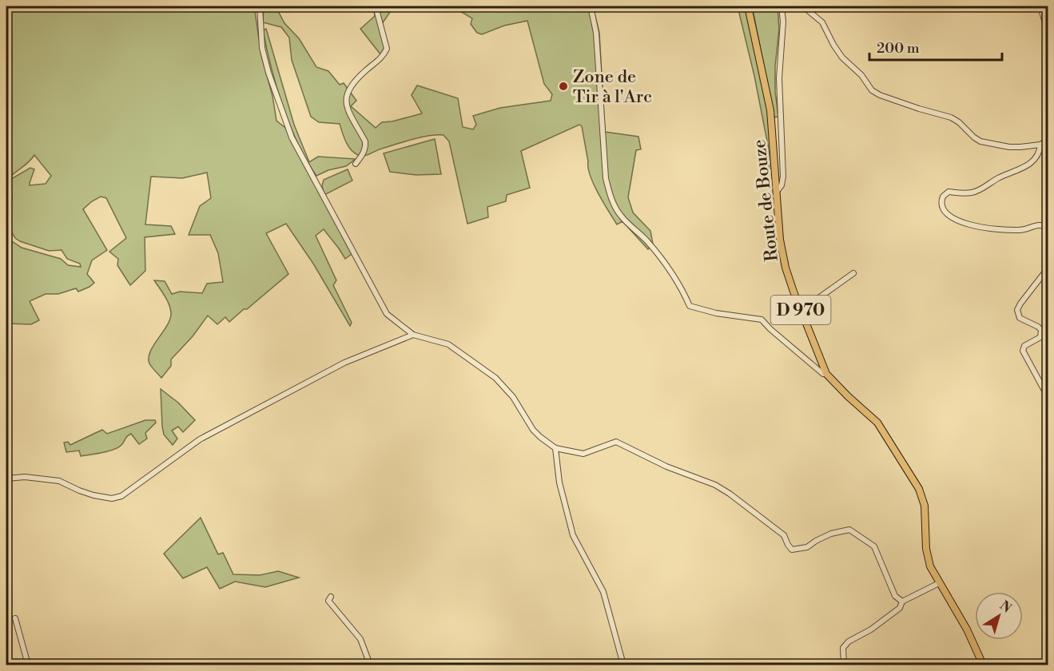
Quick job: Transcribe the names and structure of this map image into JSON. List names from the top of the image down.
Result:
{
  "streets": {
    "main road": ["Route de Bouze", "D 970"]
  },
  "crossings": [
    ["Route de Bouze", "D 970"]
  ],
  "places": ["Zone de Tir à l'Arc"],
  "scale_bar": "200 m",
  "north": "top right"
}
